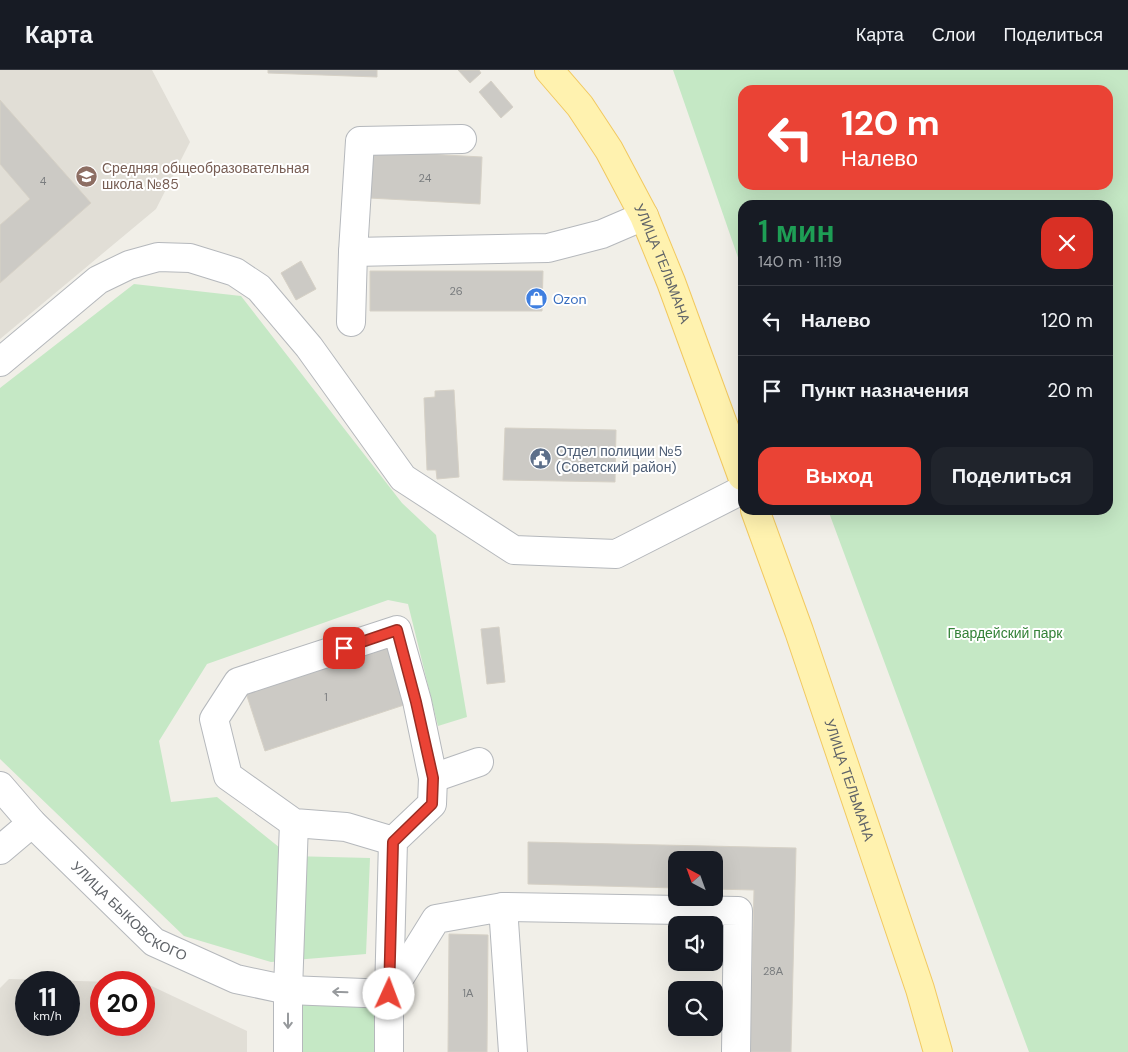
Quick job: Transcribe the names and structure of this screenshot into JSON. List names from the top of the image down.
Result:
{
  "streets": {
    "main road": ["УЛИЦА ТЕЛЬМАНА"],
    "street": ["УЛИЦА БЫКОВСКОГО"]
  },
  "parks": ["Гвардейский парк"],
  "places": {
    "school or university": ["Средняя общеобразовательная школа №85"],
    "shop": ["Ozon"],
    "public building": ["Отдел полиции №5 (Советский район)"]
  },
  "house_numbers": [
    "24",
    "4",
    "26",
    "1",
    "28А",
    "1А"
  ],
  "north": "top left",
  "page": {
    "header": "Карта",
    "nav": ["Карта", "Слои", "Поделиться"],
    "turn": ["120 m", "Налево"],
    "heading": ["1 мин", "140 m · 11:19"],
    "list": [
      {
        "name": "Налево",
        "value": "120 m"
      },
      {
        "name": "Пункт назначения",
        "value": "20 m"
      }
    ],
    "buttons": ["Выход", "Поделиться"],
    "speed": "11 km/h",
    "limit": "20"
  }
}
